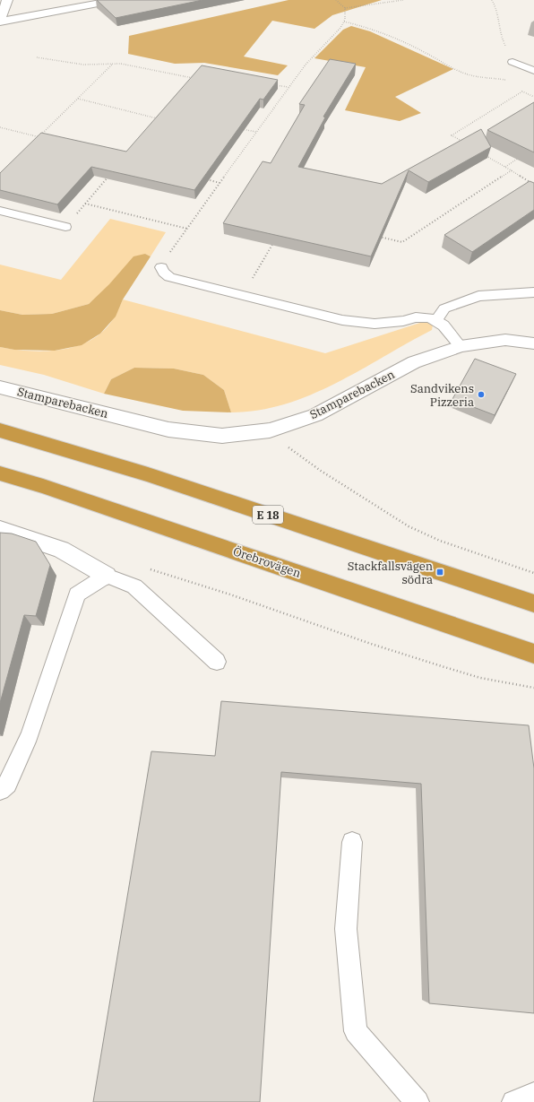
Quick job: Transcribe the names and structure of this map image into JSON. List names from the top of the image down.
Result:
{
  "streets": {
    "highway": ["E 18", "Örebrovägen"],
    "street": ["Stamparebacken"]
  },
  "places": {
    "other": ["Sandvikens Pizzeria"],
    "transit": ["Stackfallsvägen södra"]
  }
}
